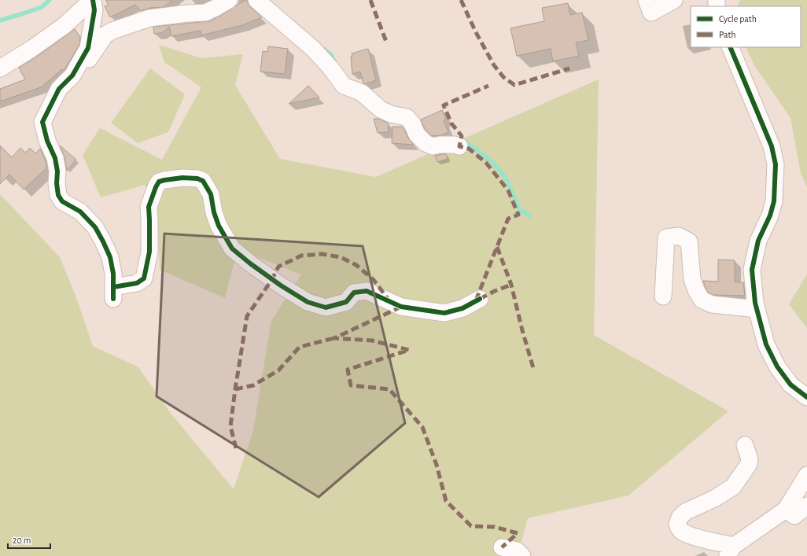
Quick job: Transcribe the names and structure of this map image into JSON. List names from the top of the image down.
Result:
{
  "legend": ["Cycle path", "Path"],
  "scale_bar": "20 m"
}
